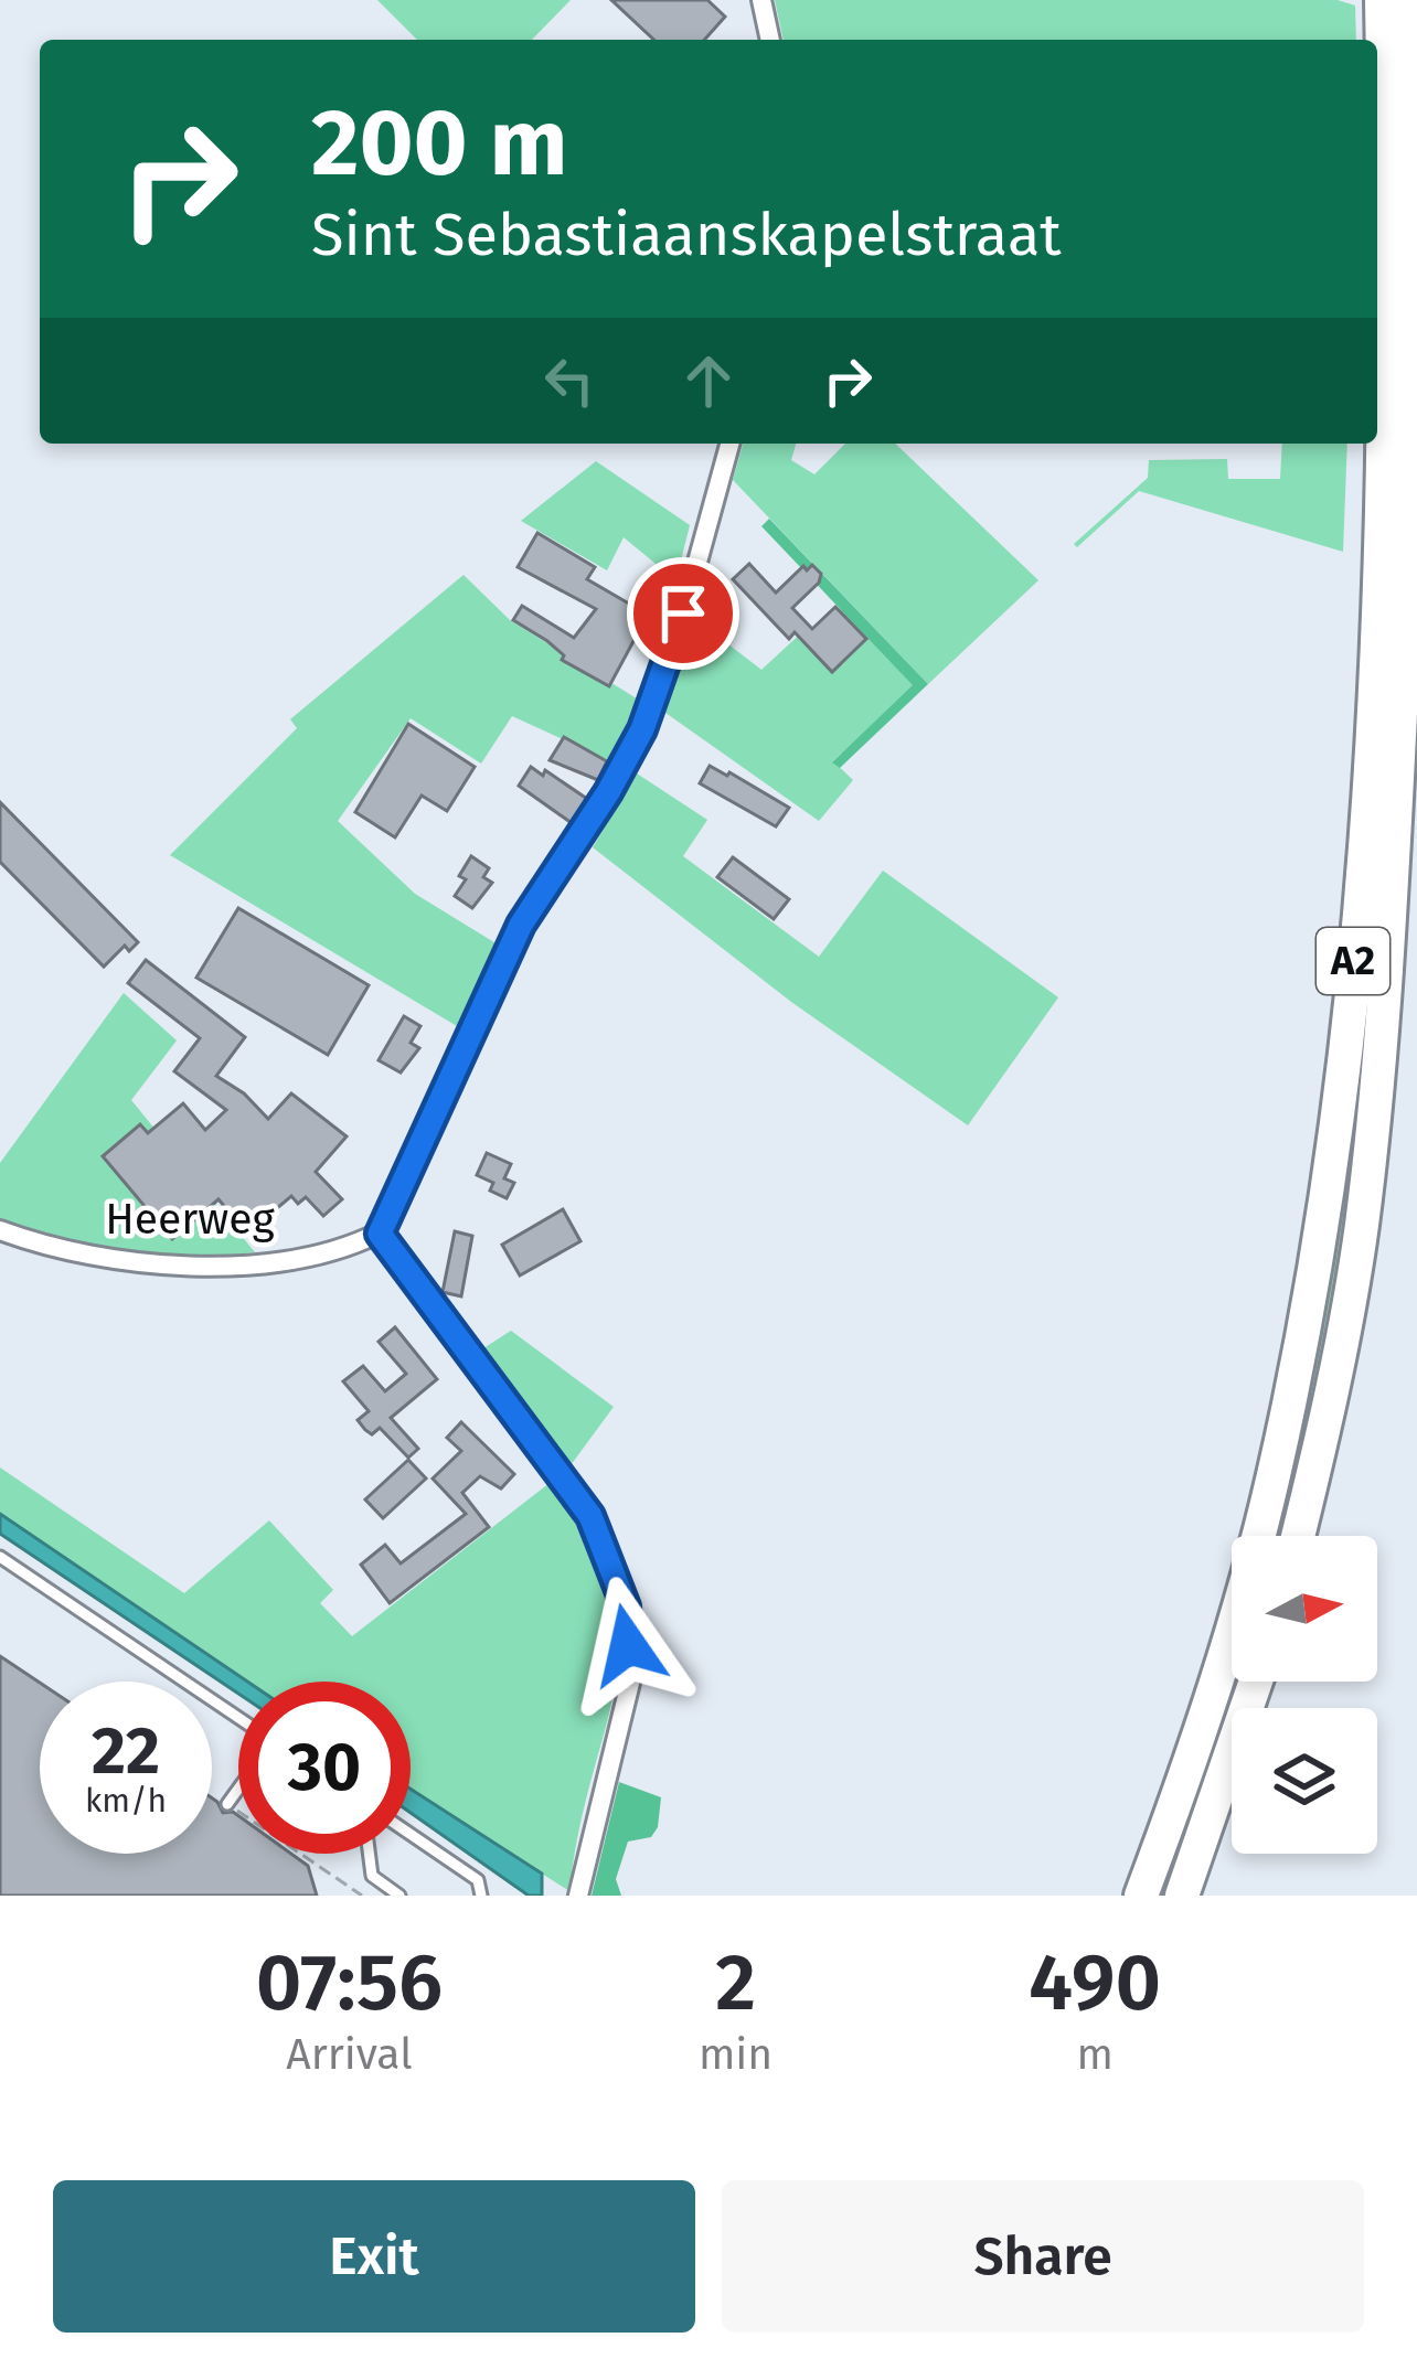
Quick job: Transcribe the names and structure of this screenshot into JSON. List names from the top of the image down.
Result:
{
  "streets": {
    "highway": ["A2"],
    "street": ["Heerweg"]
  },
  "north": "right",
  "page": {
    "turn": ["200 m", "Sint Sebastiaanskapelstraat"],
    "speed": "22 km/h",
    "limit": "30",
    "eta": [
      "07:56",
      "Arrival",
      "2",
      "min",
      "490",
      "m"
    ],
    "buttons": ["Exit", "Share"]
  }
}
